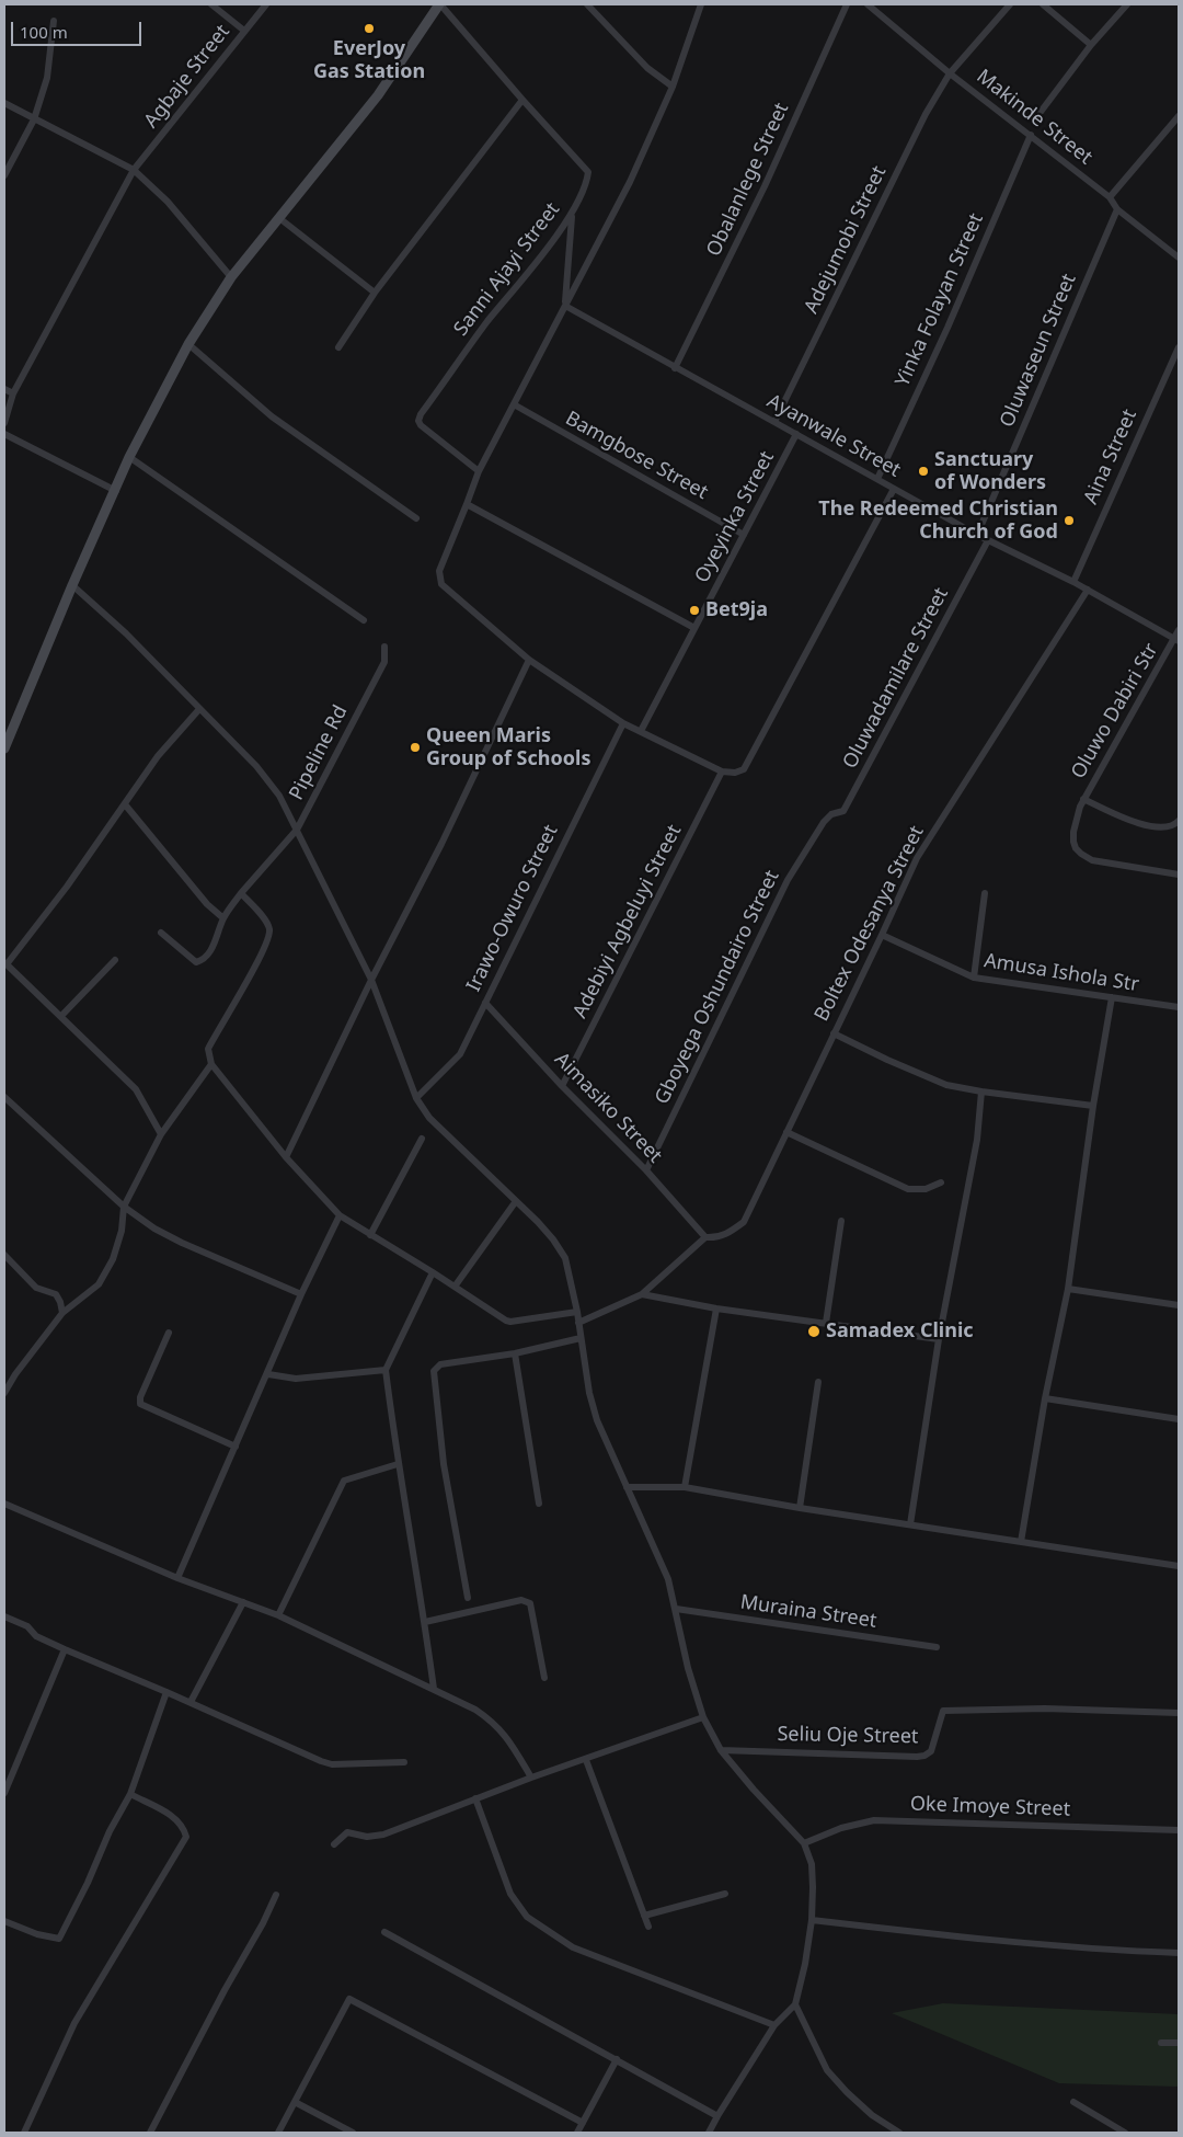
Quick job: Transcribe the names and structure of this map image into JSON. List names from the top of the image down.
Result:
{
  "streets": {
    "street": [
      "Agbaje Street",
      "Makinde Street",
      "Obalanlege Street",
      "Adejumobi Street",
      "Sanni Ajayi Street",
      "Yinka Folayan Street",
      "Oluwaseun Street",
      "Ayanwale Street",
      "Bamgbose Street",
      "Aina Street",
      "Oyeyinka Street",
      "Oluwadamilare Street",
      "Oluwo Dabiri Str",
      "Pipeline Rd",
      "Irawo-Owuro Street",
      "Adebiyi Agbeluyi Street",
      "Boltex Odesanya Street",
      "Amusa Ishola Str",
      "Gboyega Oshundairo Street",
      "Aimasiko Street",
      "Muraina Street",
      "Seliu Oje Street",
      "Oke Imoye Street"
    ]
  },
  "crossings": [
    ["Makinde Street", "Adejumobi Street"],
    ["Makinde Street", "Yinka Folayan Street"],
    ["Makinde Street", "Oluwaseun Street"],
    ["Obalanlege Street", "Ayanwale Street"],
    ["Adejumobi Street", "Ayanwale Street"],
    ["Yinka Folayan Street", "Ayanwale Street"],
    ["Oluwaseun Street", "Ayanwale Street"],
    ["Ayanwale Street", "Aina Street"],
    ["Ayanwale Street", "Oyeyinka Street"],
    ["Ayanwale Street", "Oluwadamilare Street"],
    ["Ayanwale Street", "Oluwo Dabiri Str"],
    ["Ayanwale Street", "Boltex Odesanya Street"],
    ["Bamgbose Street", "Oyeyinka Street"],
    ["Oluwadamilare Street", "Gboyega Oshundairo Street"],
    ["Irawo-Owuro Street", "Aimasiko Street"],
    ["Adebiyi Agbeluyi Street", "Aimasiko Street"],
    ["Boltex Odesanya Street", "Amusa Ishola Str"],
    ["Boltex Odesanya Street", "Aimasiko Street"],
    ["Gboyega Oshundairo Street", "Aimasiko Street"]
  ],
  "places": [
    "EverJoy Gas Station",
    "Sanctuary of Wonders",
    "The Redeemed Christian Church of God",
    "Bet9ja",
    "Queen Maris Group of Schools",
    "Samadex Clinic"
  ],
  "scale_bar": "100 m"
}
